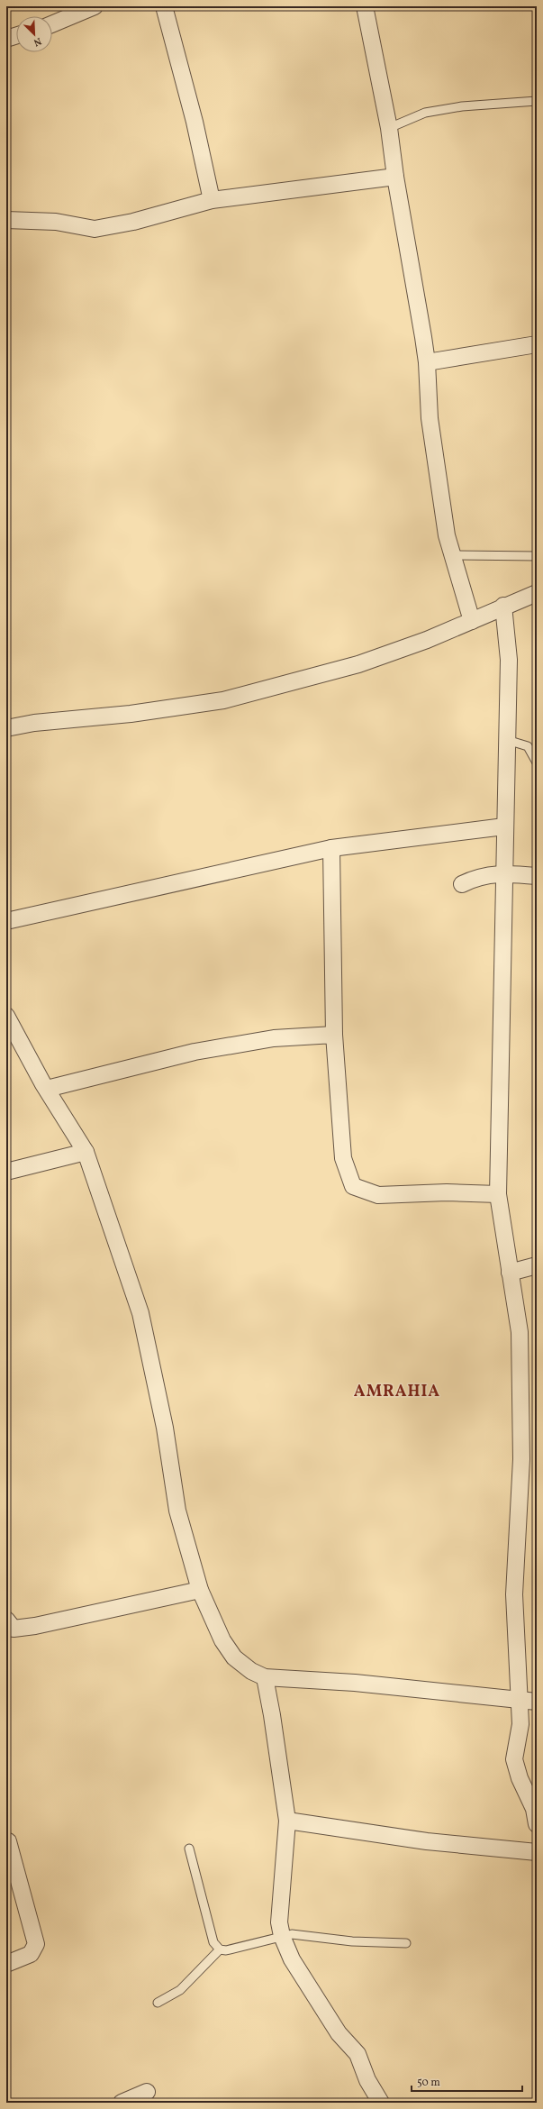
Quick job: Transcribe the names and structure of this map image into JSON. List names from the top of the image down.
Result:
{
  "districts": ["AMRAHIA"],
  "scale_bar": "50 m",
  "north": "bottom right"
}
